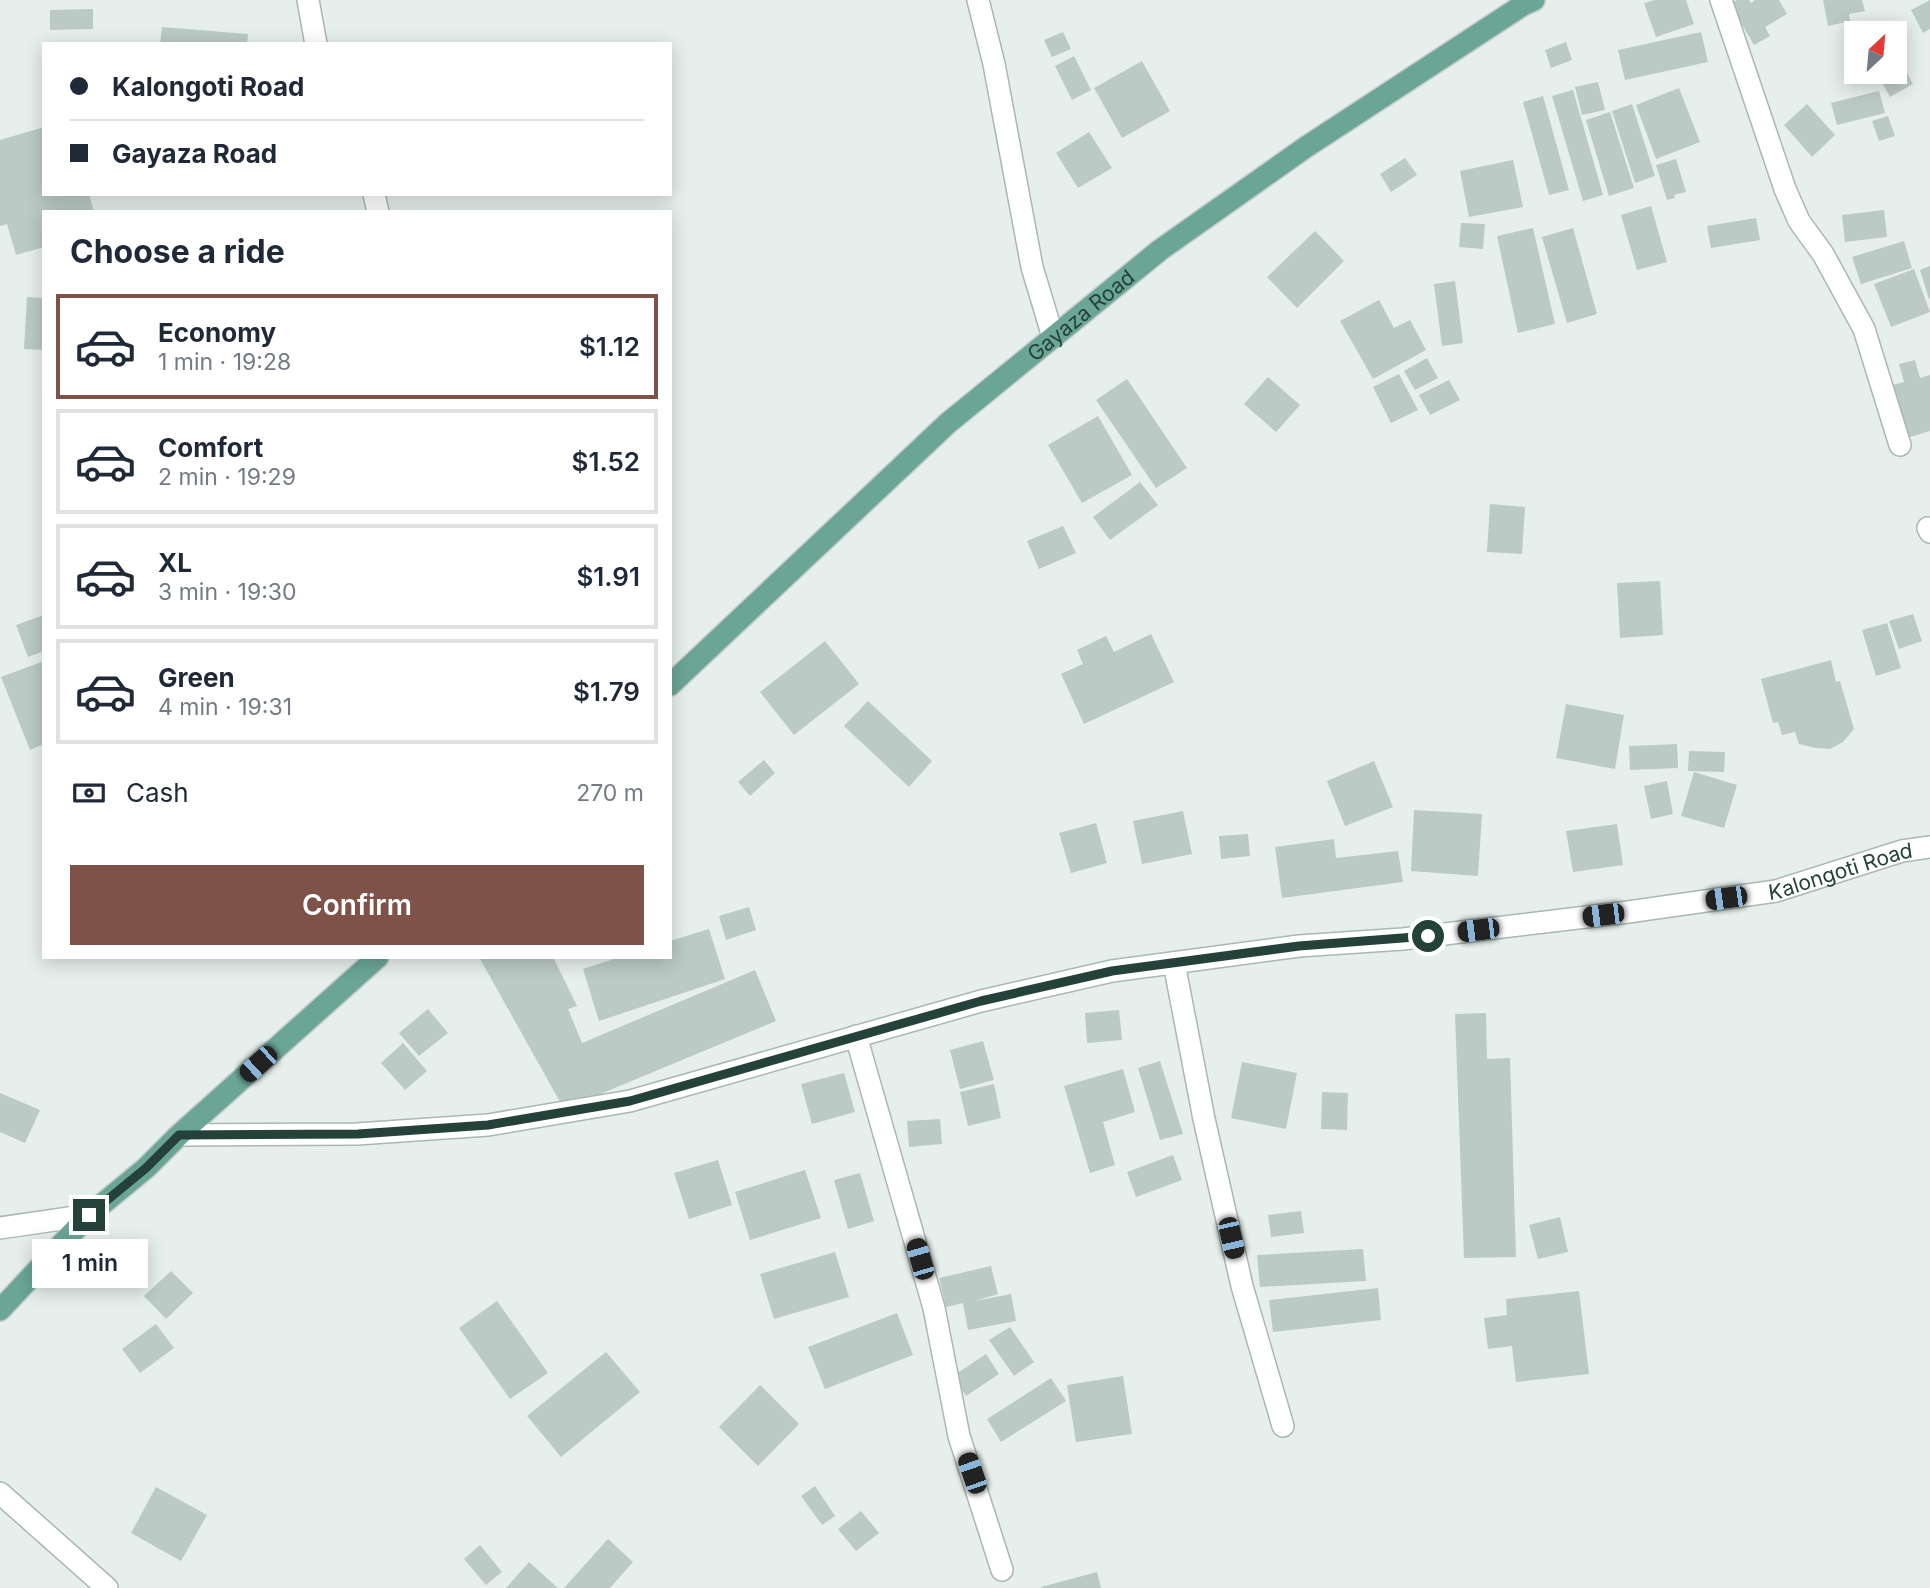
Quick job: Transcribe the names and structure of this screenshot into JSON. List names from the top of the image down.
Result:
{
  "streets": {
    "main road": ["Gayaza Road"],
    "street": ["Kalongoti Road"]
  },
  "north": "top right",
  "page": {
    "banner": ["Kalongoti Road", "Gayaza Road"],
    "heading": "Choose a ride",
    "list": [
      {
        "name": "Economy",
        "note": "1 min · 19:28",
        "value": "$1.12"
      },
      {
        "name": "Comfort",
        "note": "2 min · 19:29",
        "value": "$1.52"
      },
      {
        "name": "XL",
        "note": "3 min · 19:30",
        "value": "$1.91"
      },
      {
        "name": "Green",
        "note": "4 min · 19:31",
        "value": "$1.79"
      }
    ],
    "pay": ["Cash", "270 m"],
    "buttons": "Confirm",
    "bubble": "1 min"
  }
}
